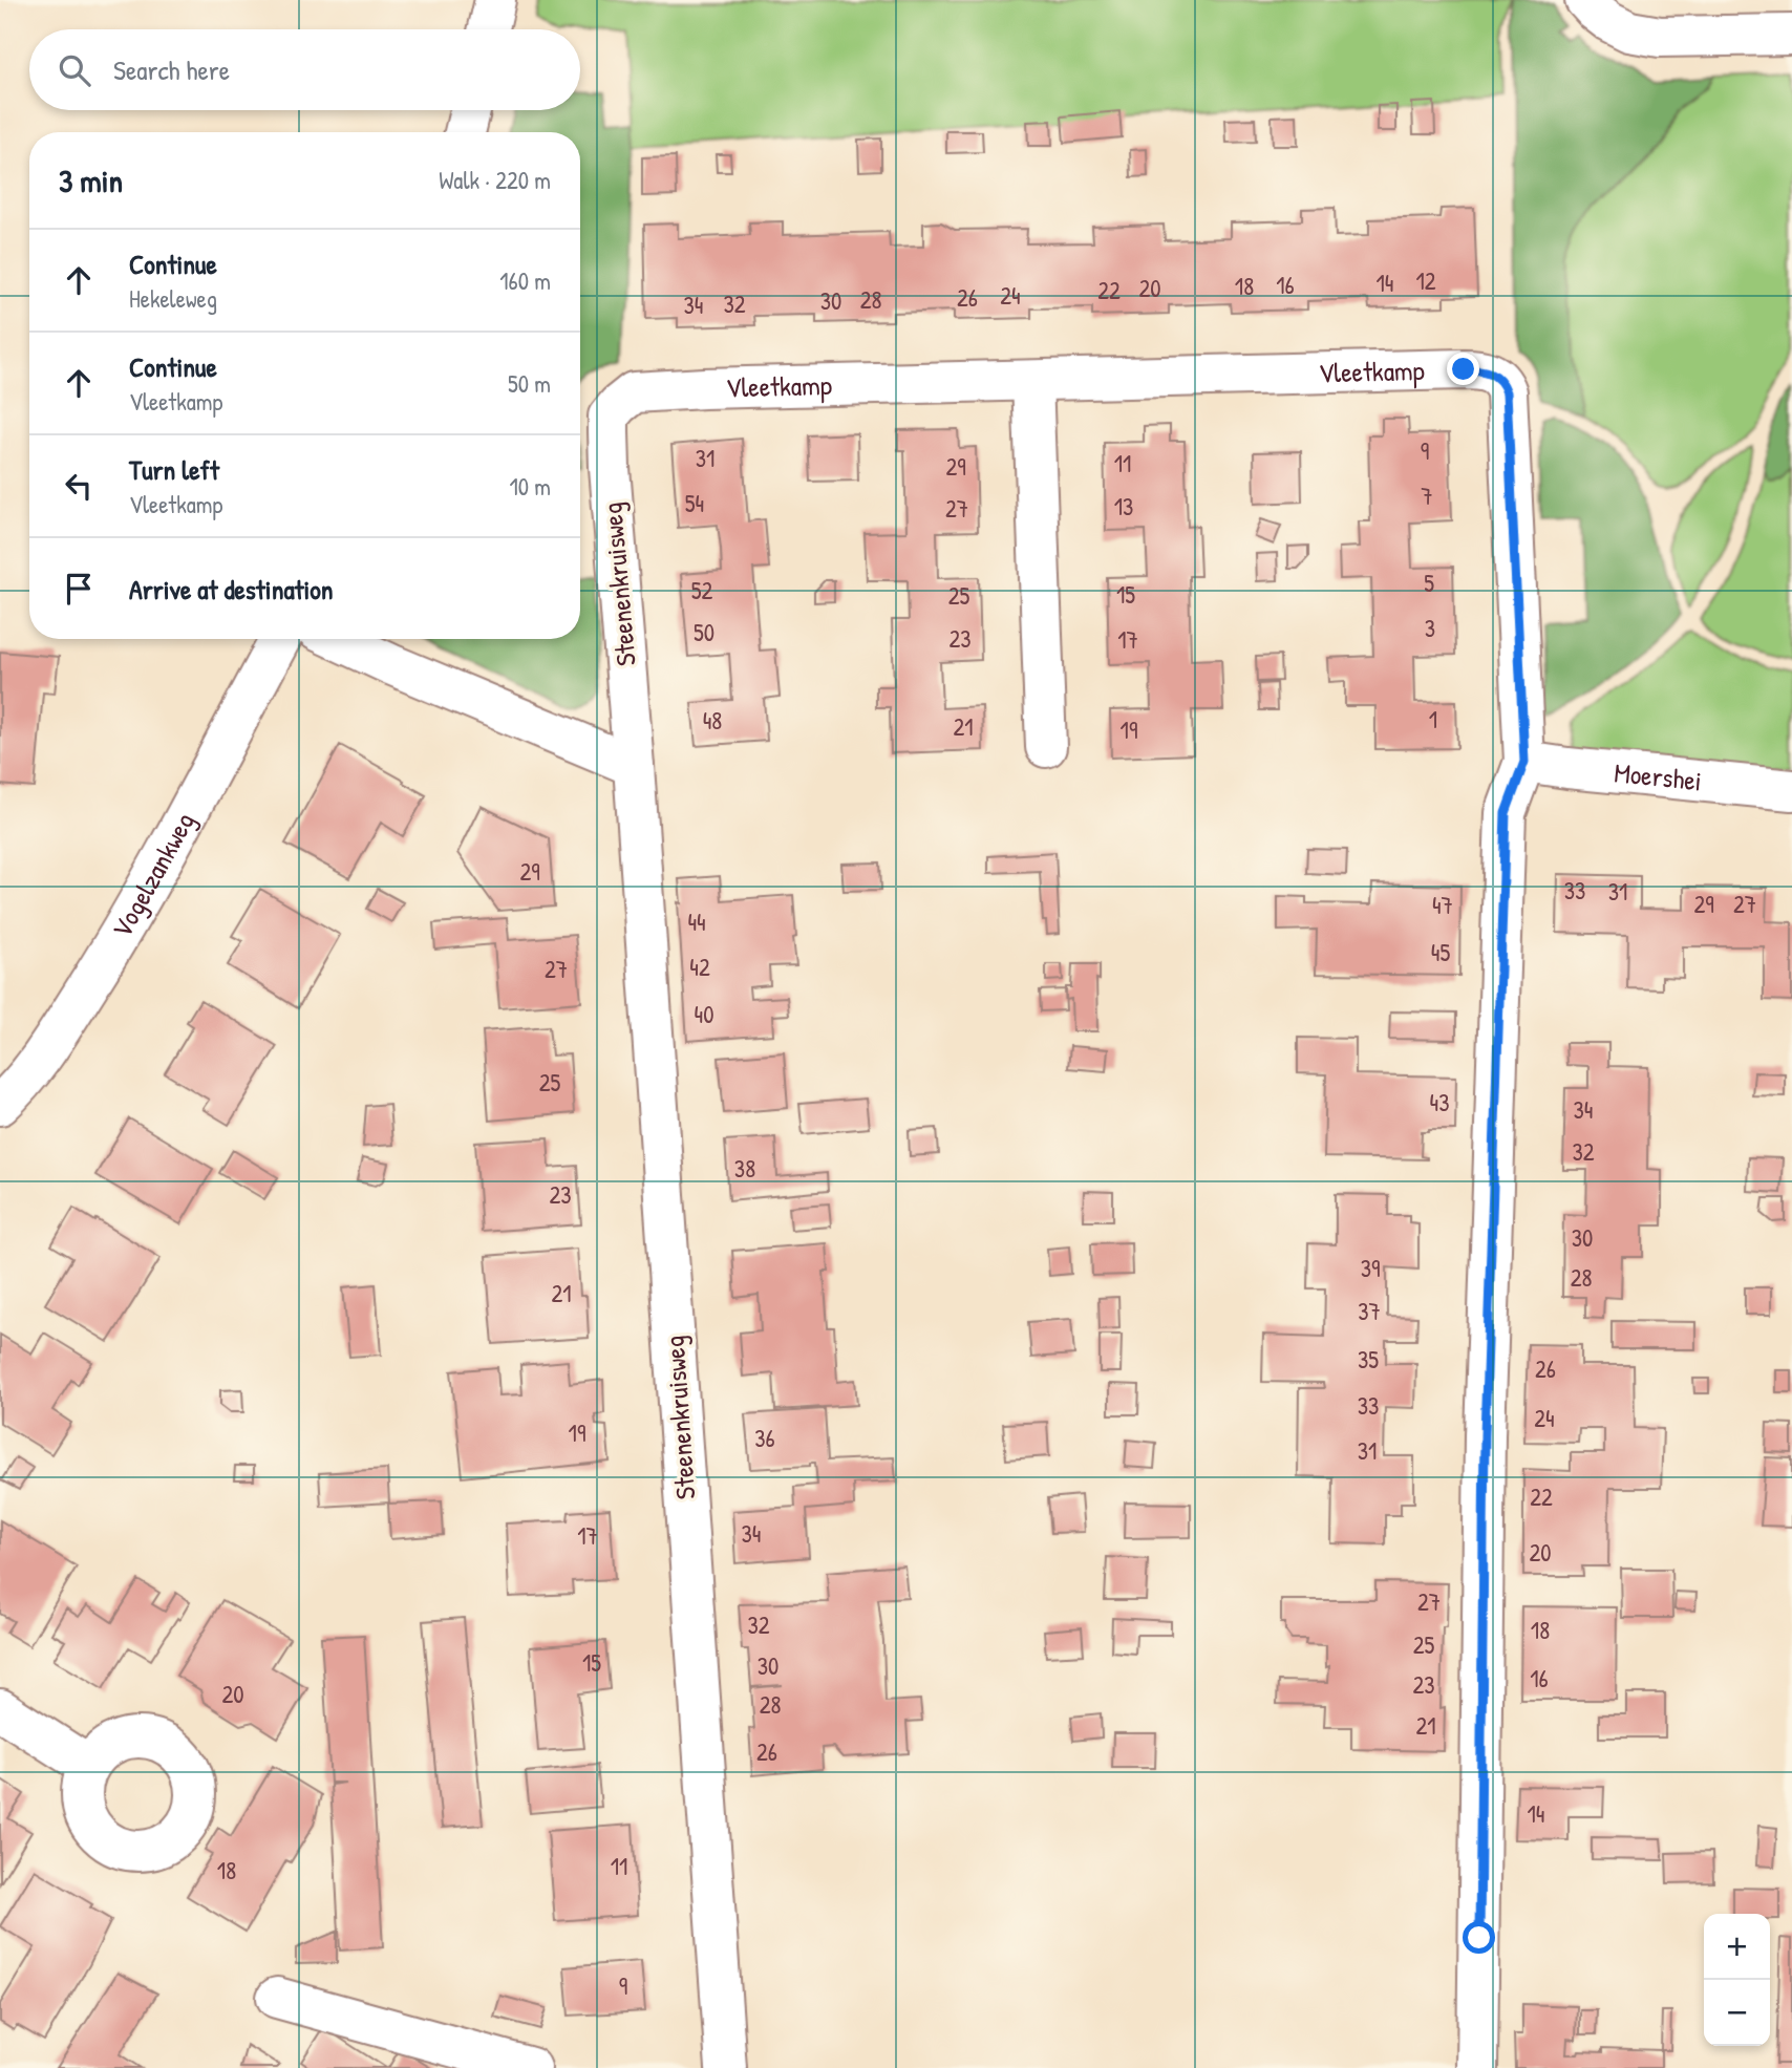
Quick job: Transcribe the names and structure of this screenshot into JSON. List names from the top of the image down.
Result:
{
  "streets": {
    "street": [
      "Vleetkamp",
      "Steenenkruisweg",
      "Moershei",
      "Vogelzankweg"
    ]
  },
  "crossings": [
    ["Vleetkamp", "Steenenkruisweg"],
    ["Vleetkamp", "Moershei"]
  ],
  "house_numbers": [
    "12",
    "14",
    "16",
    "18",
    "20",
    "22",
    "24",
    "26",
    "28",
    "30",
    "32",
    "34",
    "9",
    "31",
    "11",
    "29",
    "7",
    "54",
    "13",
    "27",
    "5",
    "52",
    "15",
    "25",
    "3",
    "50",
    "23",
    "17",
    "1",
    "48",
    "21",
    "19",
    "29",
    "33",
    "31",
    "29",
    "27",
    "47",
    "44",
    "45",
    "42",
    "27",
    "40",
    "25",
    "43",
    "34",
    "32",
    "38",
    "23",
    "30",
    "39",
    "28",
    "21",
    "37",
    "35",
    "26",
    "33",
    "24",
    "19",
    "36",
    "31",
    "22",
    "34",
    "17",
    "20",
    "27",
    "32",
    "18",
    "25",
    "15",
    "30",
    "16",
    "23",
    "20",
    "28",
    "21",
    "26",
    "14",
    "11",
    "18",
    "9"
  ],
  "page": {
    "search": "Search here",
    "heading": ["3 min", "Walk · 220 m"],
    "list": [
      ["Continue", "Hekeleweg", "160 m"],
      ["Continue", "Vleetkamp", "50 m"],
      ["Turn left", "Vleetkamp", "10 m"],
      "Arrive at destination"
    ],
    "map_buttons": ["+", "−"]
  }
}
